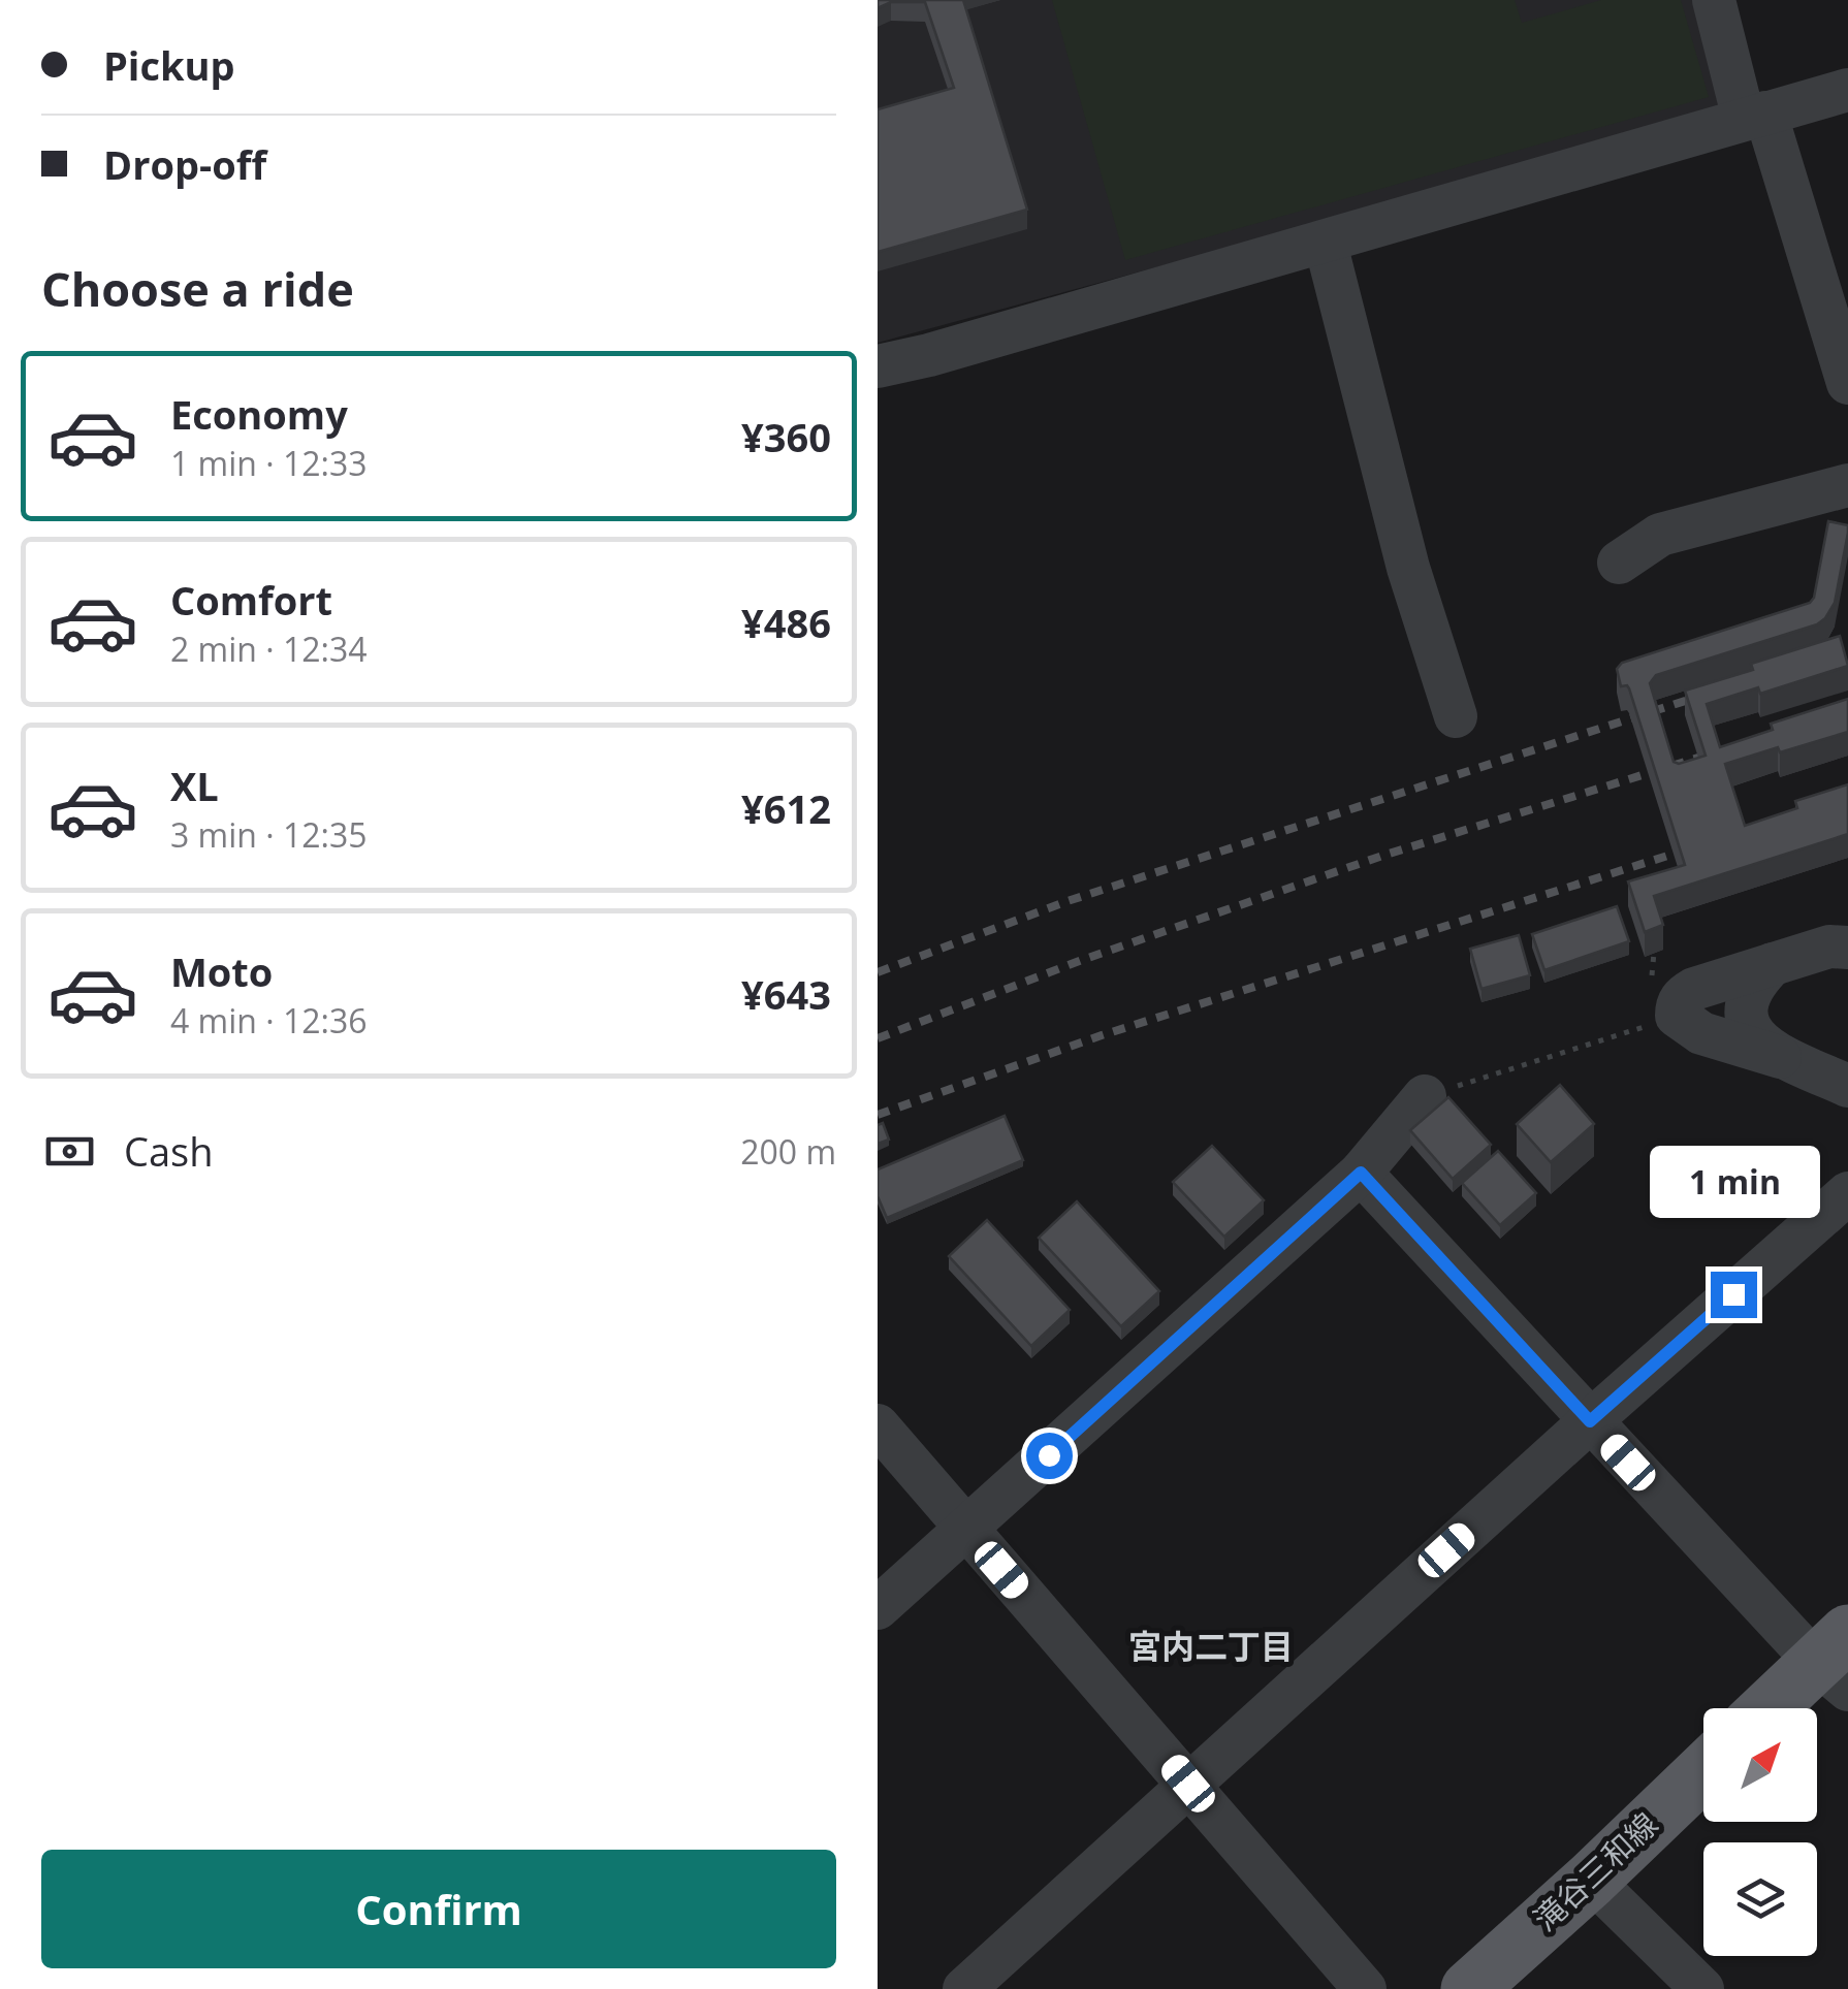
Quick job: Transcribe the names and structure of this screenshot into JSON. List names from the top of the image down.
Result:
{
  "streets": {
    "main road": ["滝谷三和線"]
  },
  "districts": ["宮内二丁目"],
  "north": "top right",
  "page": {
    "banner": ["Pickup", "Drop-off"],
    "heading": "Choose a ride",
    "list": [
      {
        "name": "Economy",
        "note": "1 min · 12:33",
        "value": "¥360"
      },
      {
        "name": "Comfort",
        "note": "2 min · 12:34",
        "value": "¥486"
      },
      {
        "name": "XL",
        "note": "3 min · 12:35",
        "value": "¥612"
      },
      {
        "name": "Moto",
        "note": "4 min · 12:36",
        "value": "¥643"
      }
    ],
    "pay": ["Cash", "200 m"],
    "bubble": "1 min",
    "buttons": "Confirm"
  }
}
